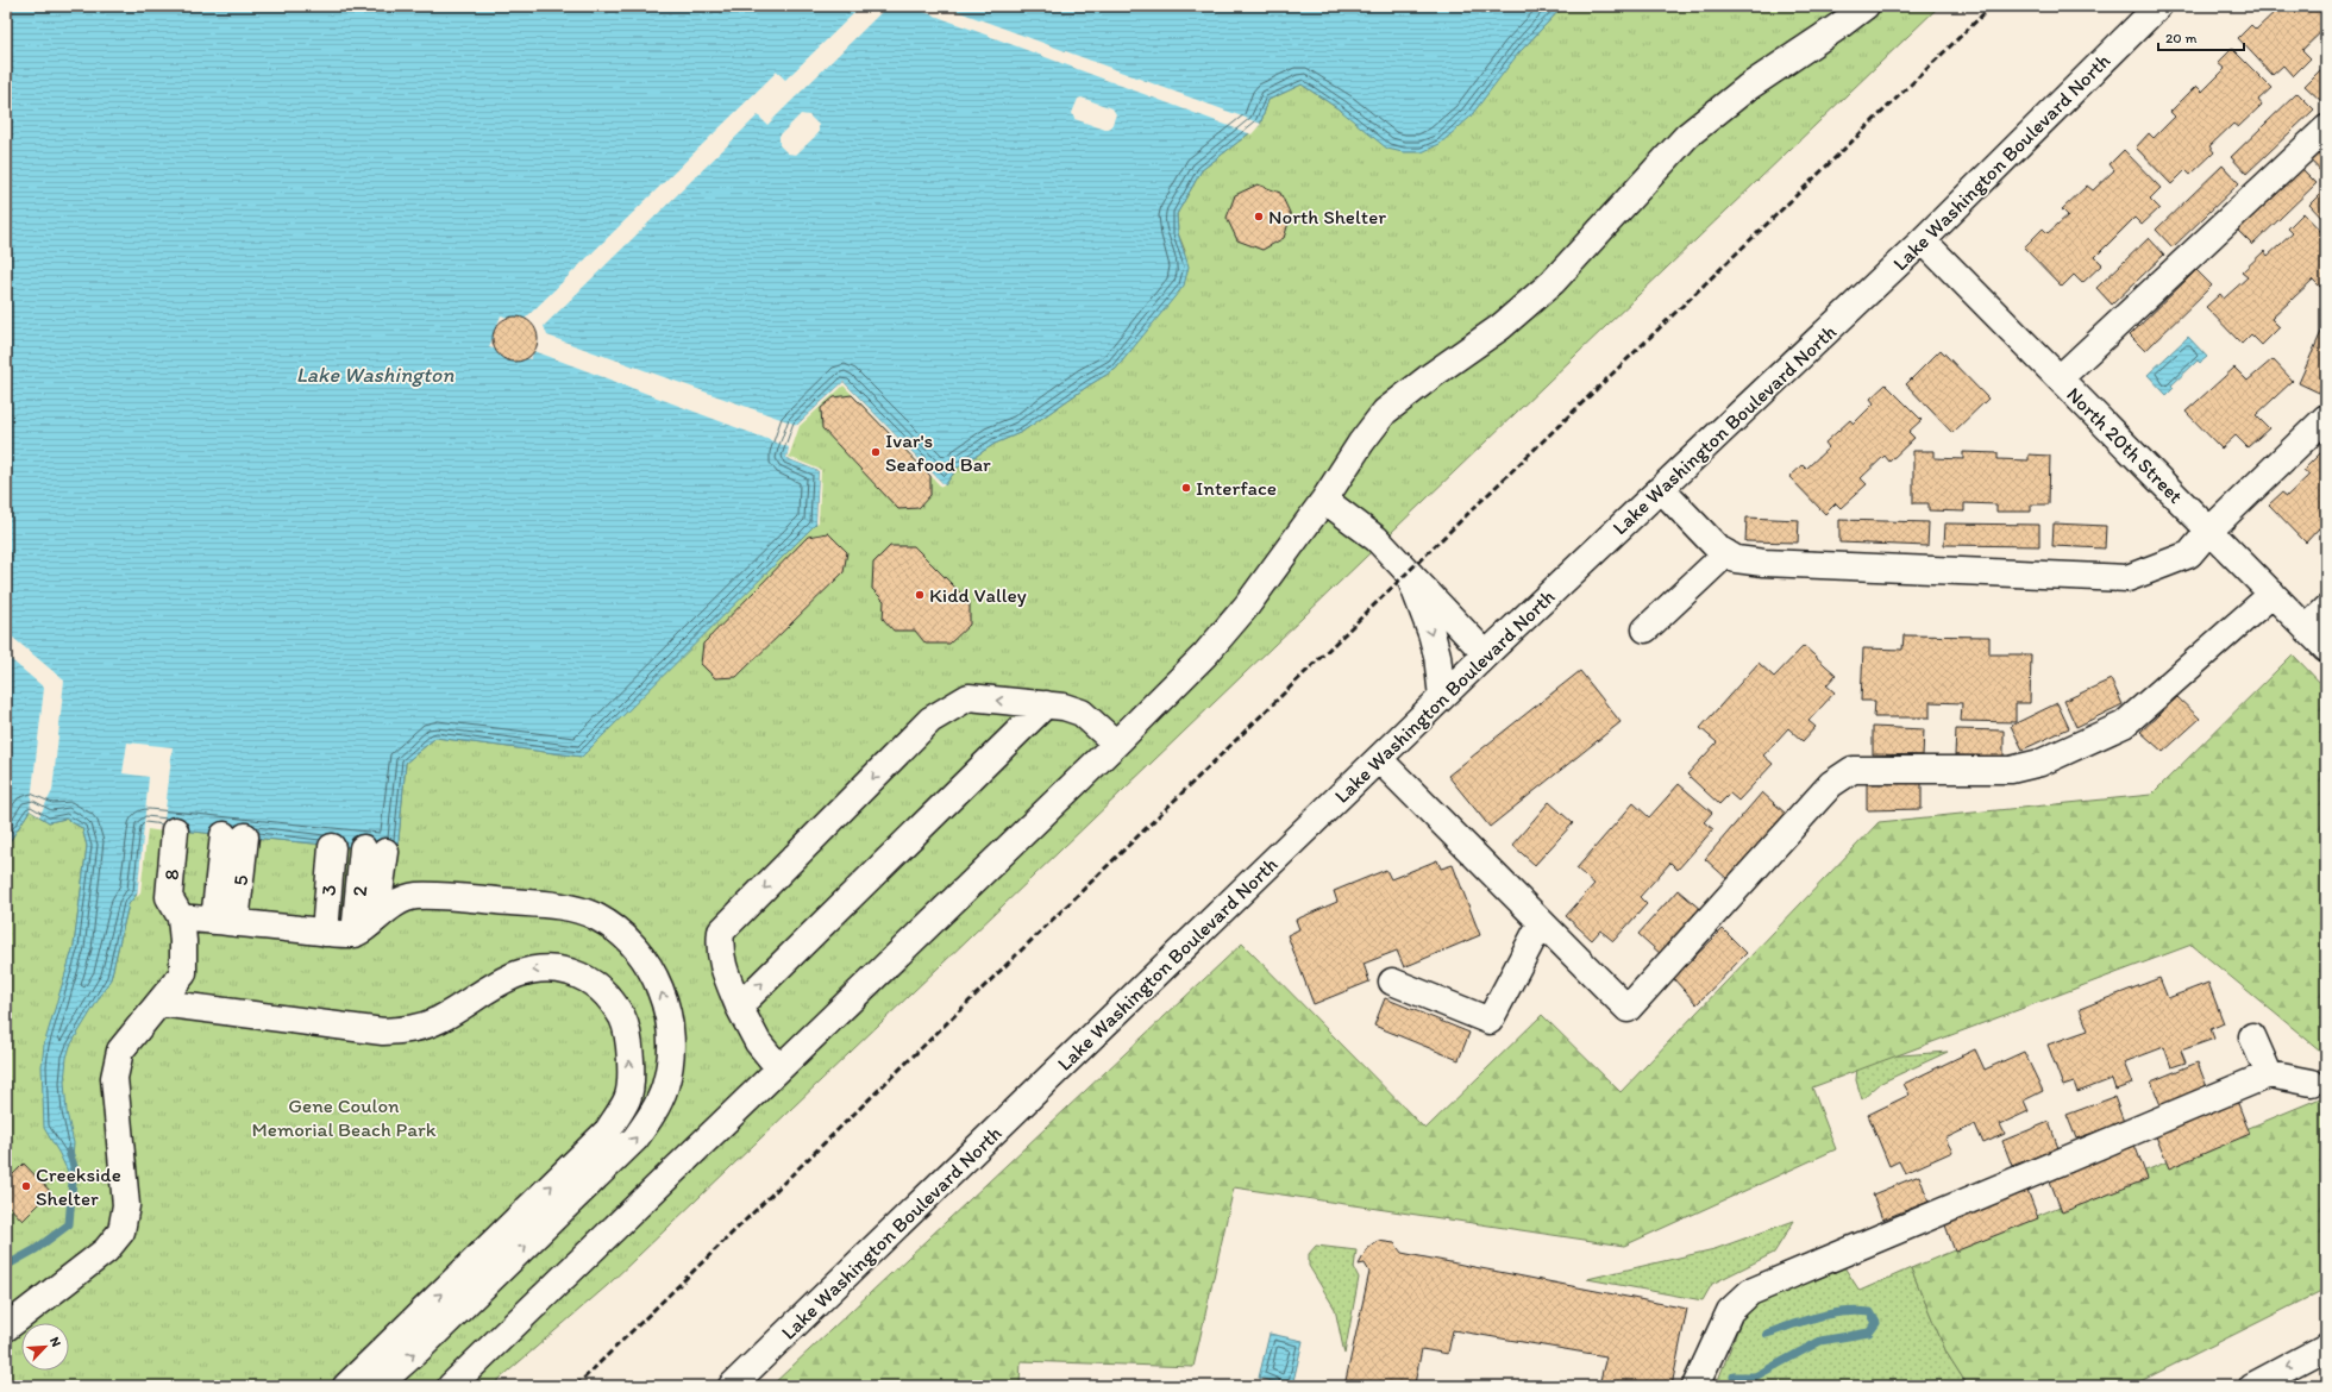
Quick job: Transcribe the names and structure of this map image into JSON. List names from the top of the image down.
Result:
{
  "streets": {
    "main road": [
      "Lake Washington Boulevard North",
      "North 20th Street",
      "5",
      "3",
      "2"
    ]
  },
  "crossings": [
    ["Lake Washington Boulevard North", "North 20th Street"]
  ],
  "water": ["Lake Washington"],
  "parks": ["Gene Coulon Memorial Beach Park"],
  "places": [
    "North Shelter",
    "Ivar's Seafood Bar",
    "Interface",
    "Kidd Valley",
    "Creekside Shelter"
  ],
  "scale_bar": "20 m",
  "north": "top right"
}
